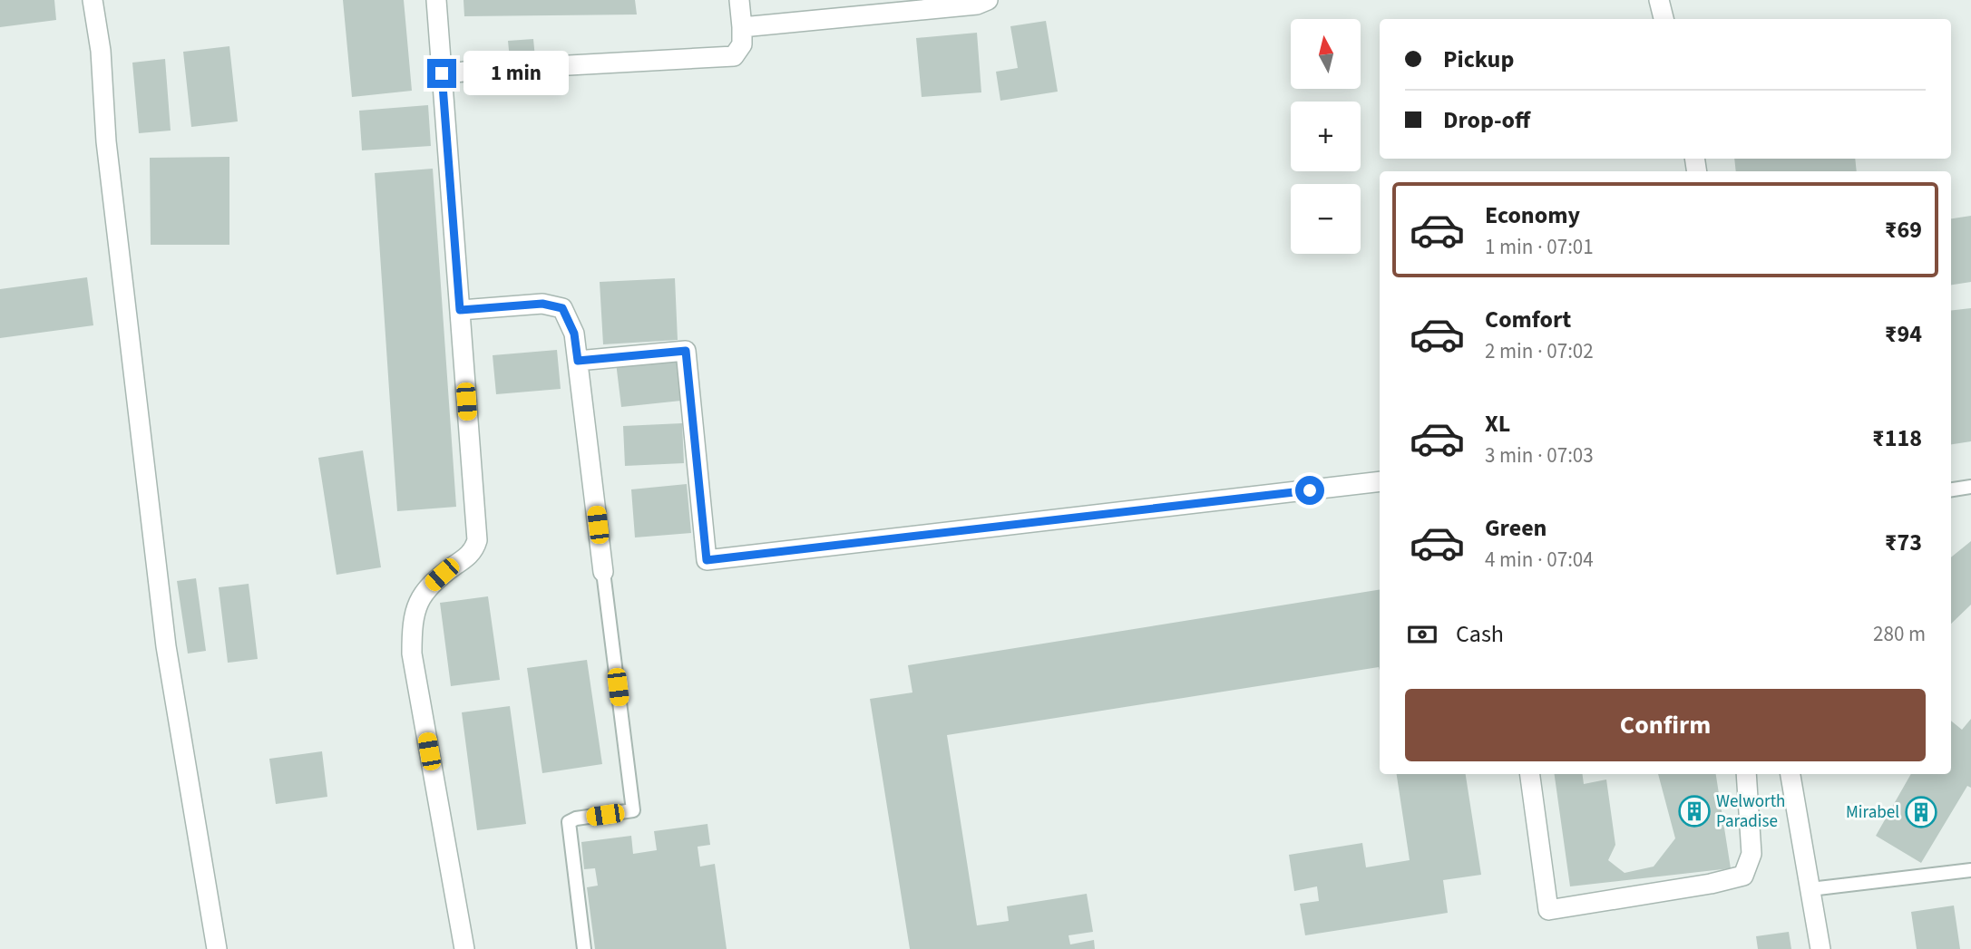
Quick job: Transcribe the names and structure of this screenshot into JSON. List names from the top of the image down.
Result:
{
  "places": {
    "building": ["Welworth Paradise", "Mirabel"]
  },
  "north": "top",
  "page": {
    "map_buttons": ["+", "−"],
    "banner": ["Pickup", "Drop-off"],
    "bubble": "1 min",
    "list": [
      {
        "name": "Economy",
        "note": "1 min · 07:01",
        "value": "₹69"
      },
      {
        "name": "Comfort",
        "note": "2 min · 07:02",
        "value": "₹94"
      },
      {
        "name": "XL",
        "note": "3 min · 07:03",
        "value": "₹118"
      },
      {
        "name": "Green",
        "note": "4 min · 07:04",
        "value": "₹73"
      }
    ],
    "pay": ["Cash", "280 m"],
    "buttons": "Confirm"
  }
}
